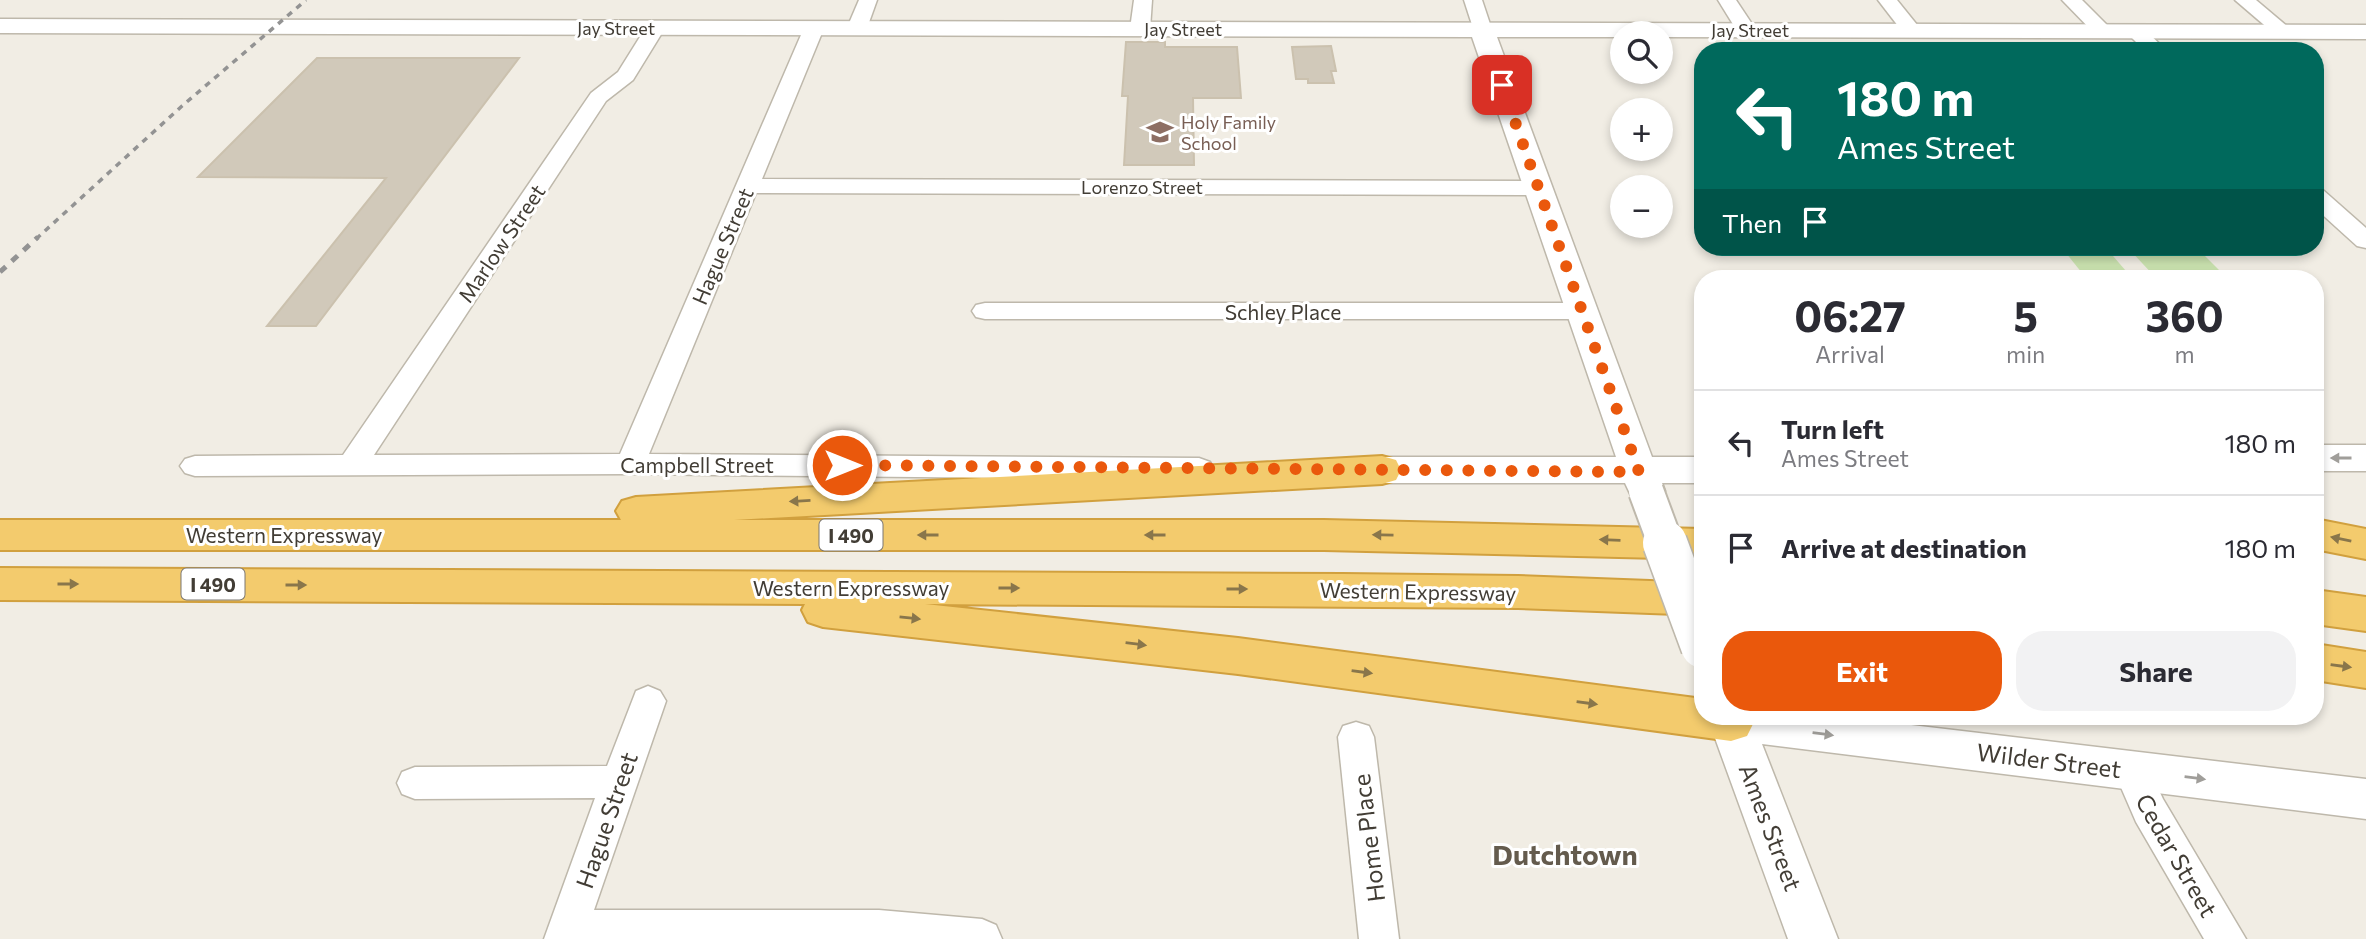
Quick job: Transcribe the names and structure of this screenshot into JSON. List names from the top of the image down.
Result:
{
  "streets": {
    "highway": ["Western Expressway", "I 490"],
    "street": [
      "Jay Street",
      "Lorenzo Street",
      "Marlow Street",
      "Hague Street",
      "Schley Place",
      "Campbell Street",
      "Wilder Street",
      "Ames Street",
      "Home Place",
      "Cedar Street"
    ]
  },
  "crossings": [
    ["Jay Street", "Marlow Street"],
    ["Jay Street", "Hague Street"],
    ["Lorenzo Street", "Hague Street"],
    ["Marlow Street", "Campbell Street"],
    ["Hague Street", "Campbell Street"],
    ["Wilder Street", "Cedar Street"]
  ],
  "one_way": ["Wilder Street"],
  "districts": ["Dutchtown"],
  "places": {
    "school or university": ["Holy Family School"]
  },
  "page": {
    "map_buttons": ["+", "−"],
    "turn": ["180 m", "Ames Street"],
    "then": "Then",
    "eta": [
      "06:27",
      "Arrival",
      "5",
      "min",
      "360",
      "m"
    ],
    "list": [
      {
        "name": "Turn left",
        "note": "Ames Street",
        "value": "180 m"
      },
      {
        "name": "Arrive at destination",
        "value": "180 m"
      }
    ],
    "buttons": ["Exit", "Share"]
  }
}
